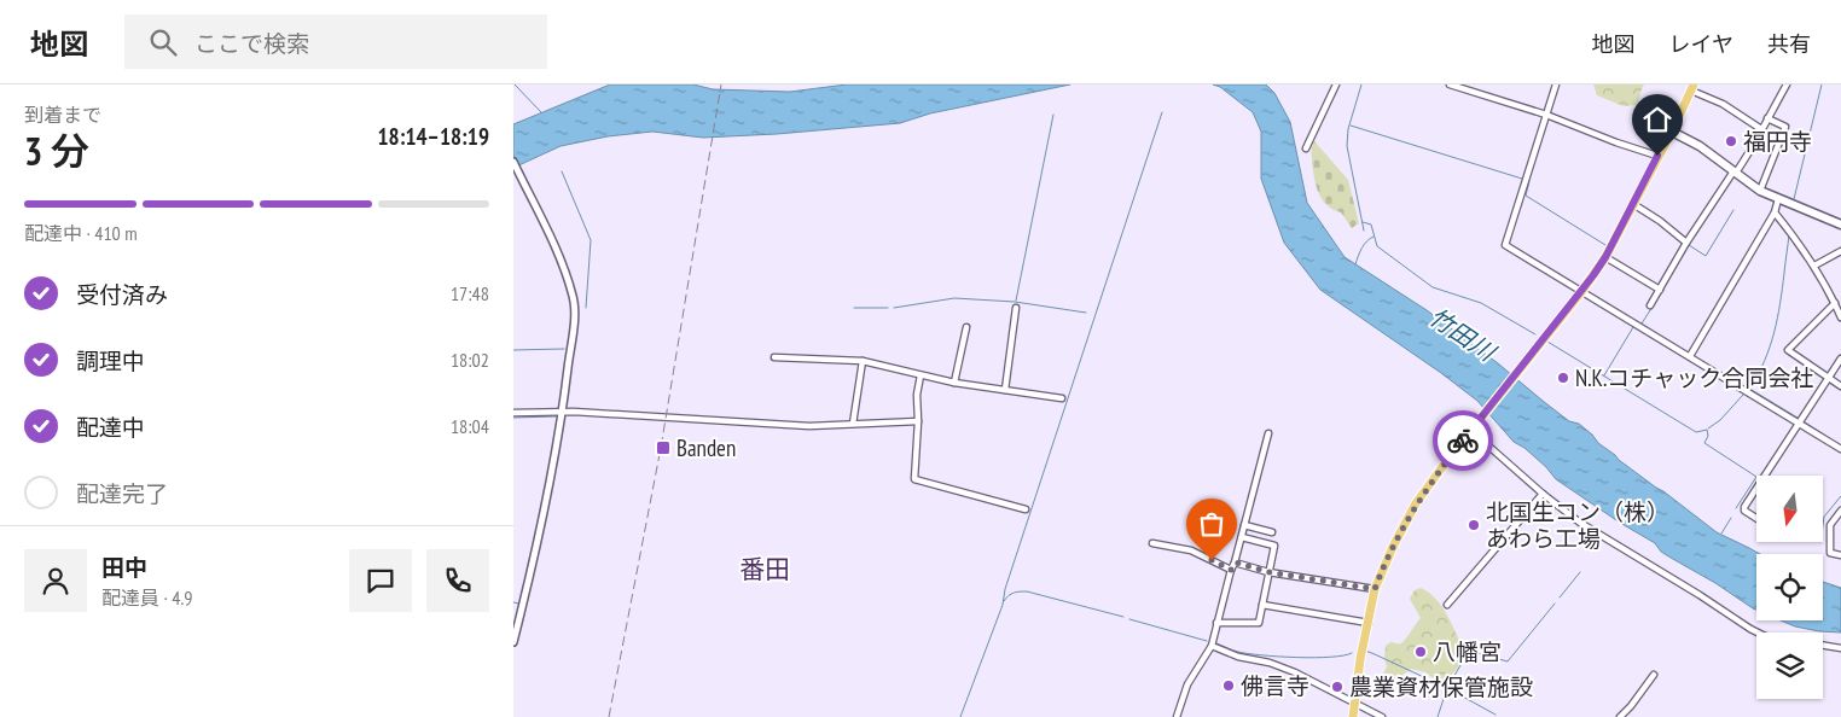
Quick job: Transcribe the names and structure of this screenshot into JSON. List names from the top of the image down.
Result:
{
  "districts": ["番田"],
  "water": ["竹田川"],
  "places": {
    "other": [
      "福円寺",
      "N.K.コチャック合同会社",
      "北国生コン（株） あわら工場",
      "八幡宮",
      "佛言寺",
      "農業資材保管施設"
    ],
    "transit": ["Banden"]
  },
  "north": "bottom",
  "page": {
    "header": "地図",
    "search": "ここで検索",
    "nav": ["地図", "レイヤ", "共有"],
    "heading": ["3 分", "到着まで", "18:14–18:19"],
    "panel": ["田中", "配達員 · 4.9"],
    "bar": "配達中 · 410 m",
    "list": [
      ["受付済み", "17:48"],
      ["調理中", "18:02"],
      ["配達中", "18:04"],
      "配達完了"
    ]
  }
}
